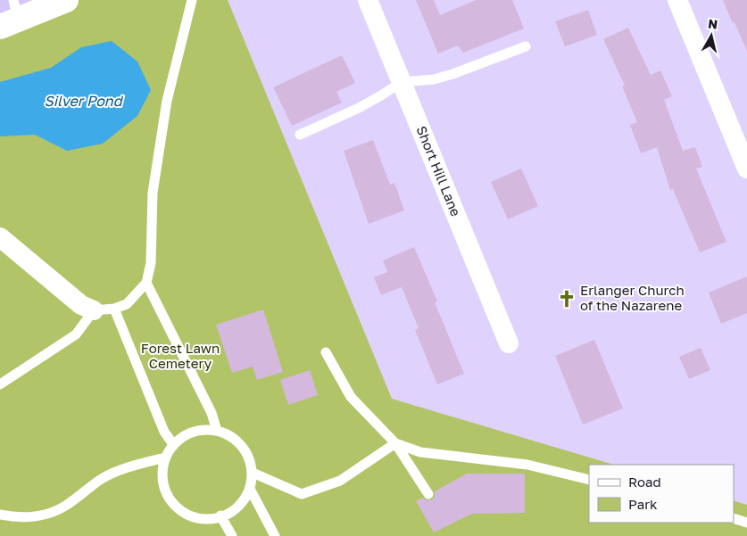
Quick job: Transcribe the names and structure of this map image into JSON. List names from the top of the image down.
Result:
{
  "streets": {
    "street": ["Short Hill Lane"]
  },
  "water": ["Silver Pond"],
  "parks": ["Forest Lawn Cemetery"],
  "places": {
    "church": ["Erlanger Church of the Nazarene"]
  },
  "legend": ["Road", "Park"],
  "north": "top"
}
